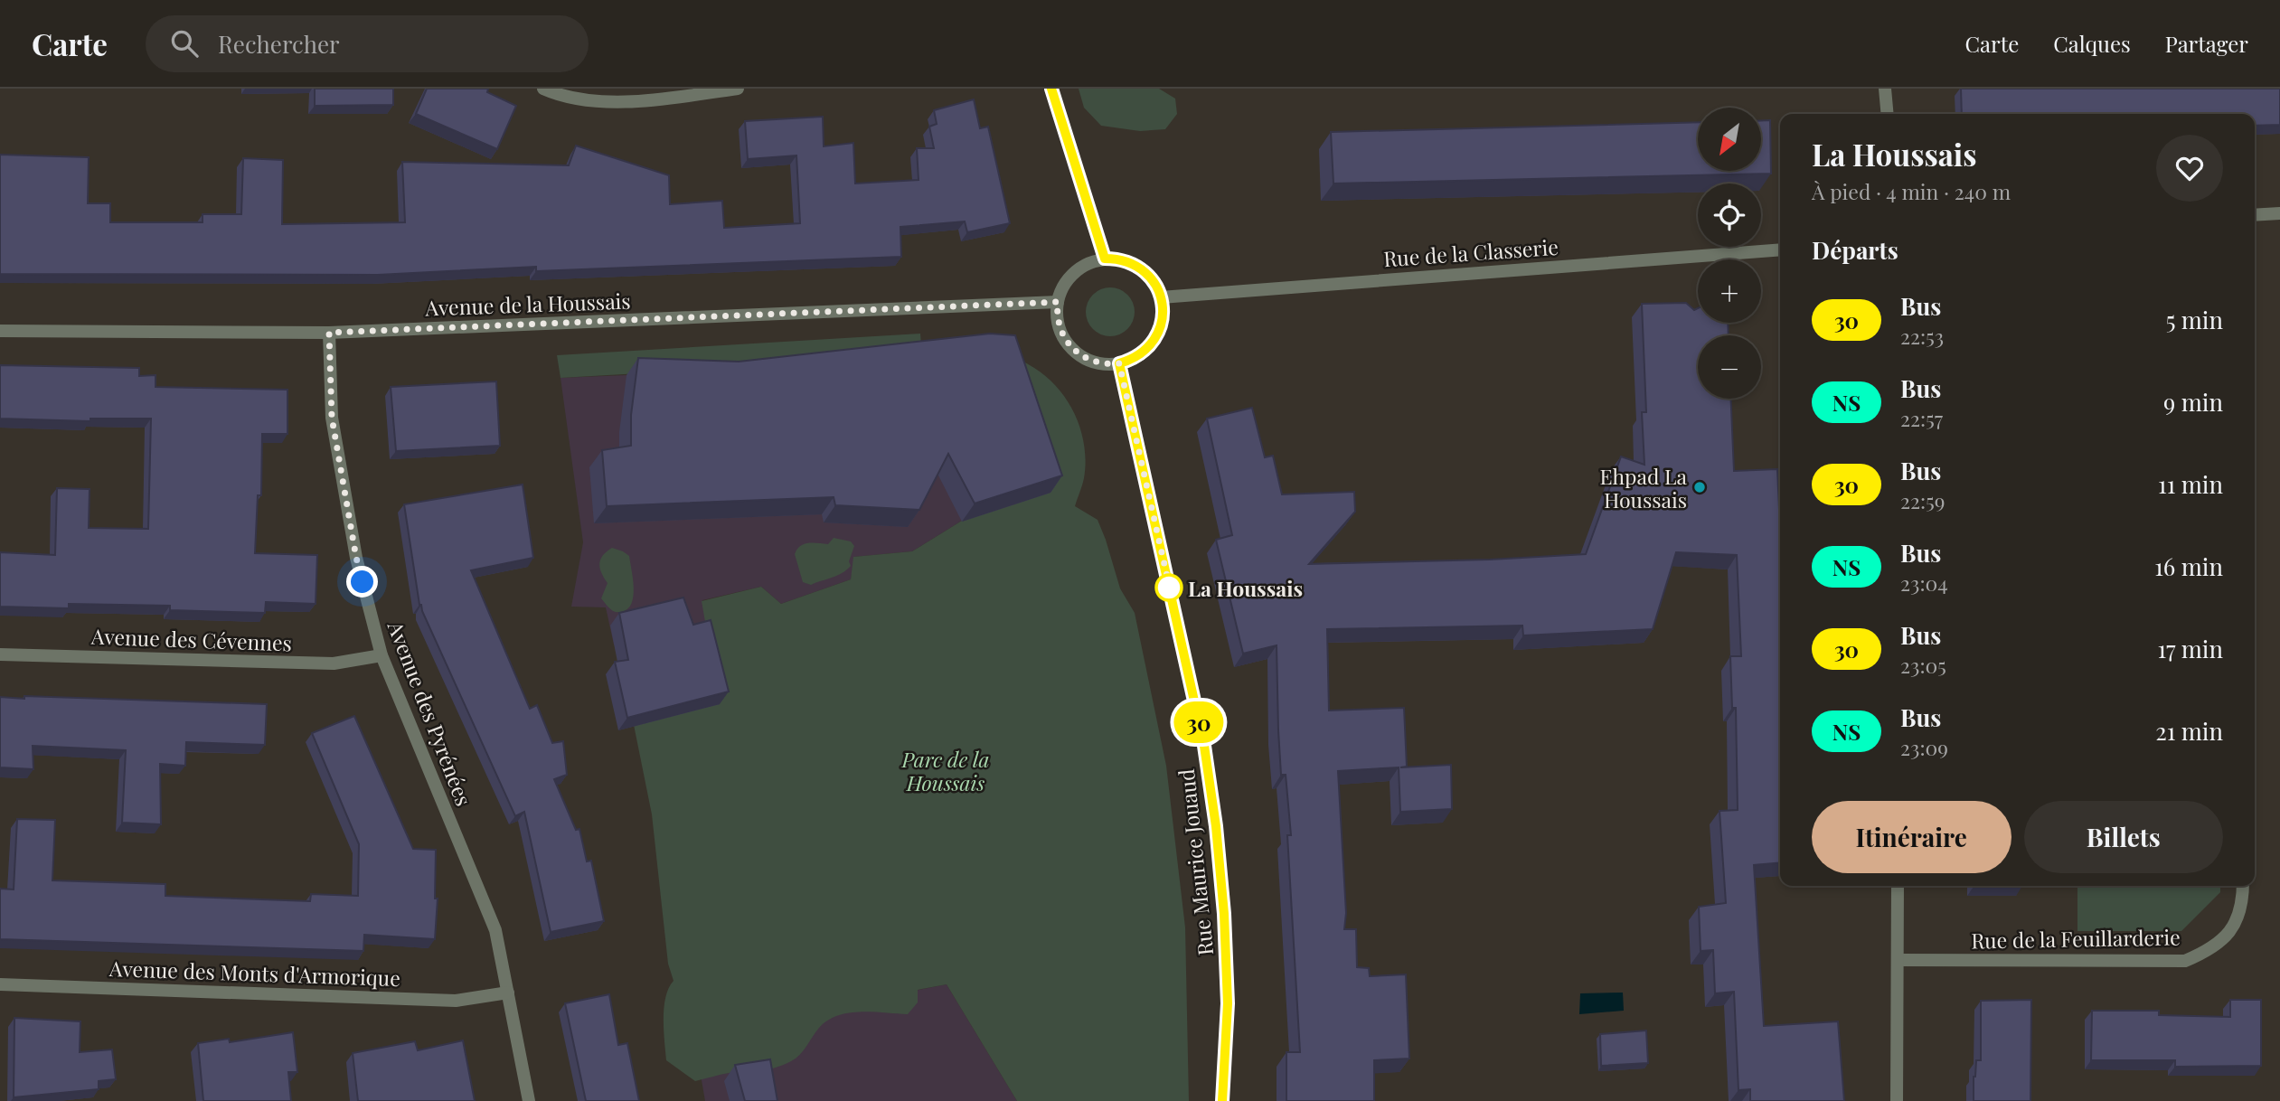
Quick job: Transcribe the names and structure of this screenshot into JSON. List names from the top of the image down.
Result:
{
  "streets": {
    "street": [
      "Rue de la Classerie",
      "Avenue de la Houssais",
      "Avenue des Cévennes",
      "Avenue des Pyrénées",
      "Rue Maurice Jouaud",
      "Rue de la Feuillarderie",
      "Avenue des Monts d'Armorique"
    ]
  },
  "crossings": [
    ["Rue de la Classerie", "Avenue de la Houssais"],
    ["Rue de la Classerie", "Rue Maurice Jouaud"],
    ["Avenue de la Houssais", "Avenue des Pyrénées"],
    ["Avenue de la Houssais", "Rue Maurice Jouaud"],
    ["Avenue des Cévennes", "Avenue des Pyrénées"],
    ["Avenue des Pyrénées", "Avenue des Monts d'Armorique"]
  ],
  "parks": ["Parc de la Houssais"],
  "places": ["Ehpad La Houssais", "La Houssais"],
  "lines": ["bus line 30"],
  "north": "bottom left",
  "page": {
    "header": "Carte",
    "search": "Rechercher",
    "nav": ["Carte", "Calques", "Partager"],
    "on_map": "30",
    "map_buttons": ["+", "−"],
    "heading": [
      ["La Houssais", "À pied · 4 min · 240 m"],
      "Départs"
    ],
    "list": [
      {
        "mark": "30",
        "name": "Bus",
        "note": "22:53",
        "value": "5 min"
      },
      {
        "mark": "NS",
        "name": "Bus",
        "note": "22:57",
        "value": "9 min"
      },
      {
        "mark": "30",
        "name": "Bus",
        "note": "22:59",
        "value": "11 min"
      },
      {
        "mark": "NS",
        "name": "Bus",
        "note": "23:04",
        "value": "16 min"
      },
      {
        "mark": "30",
        "name": "Bus",
        "note": "23:05",
        "value": "17 min"
      },
      {
        "mark": "NS",
        "name": "Bus",
        "note": "23:09",
        "value": "21 min"
      }
    ],
    "buttons": ["Itinéraire", "Billets"]
  }
}
